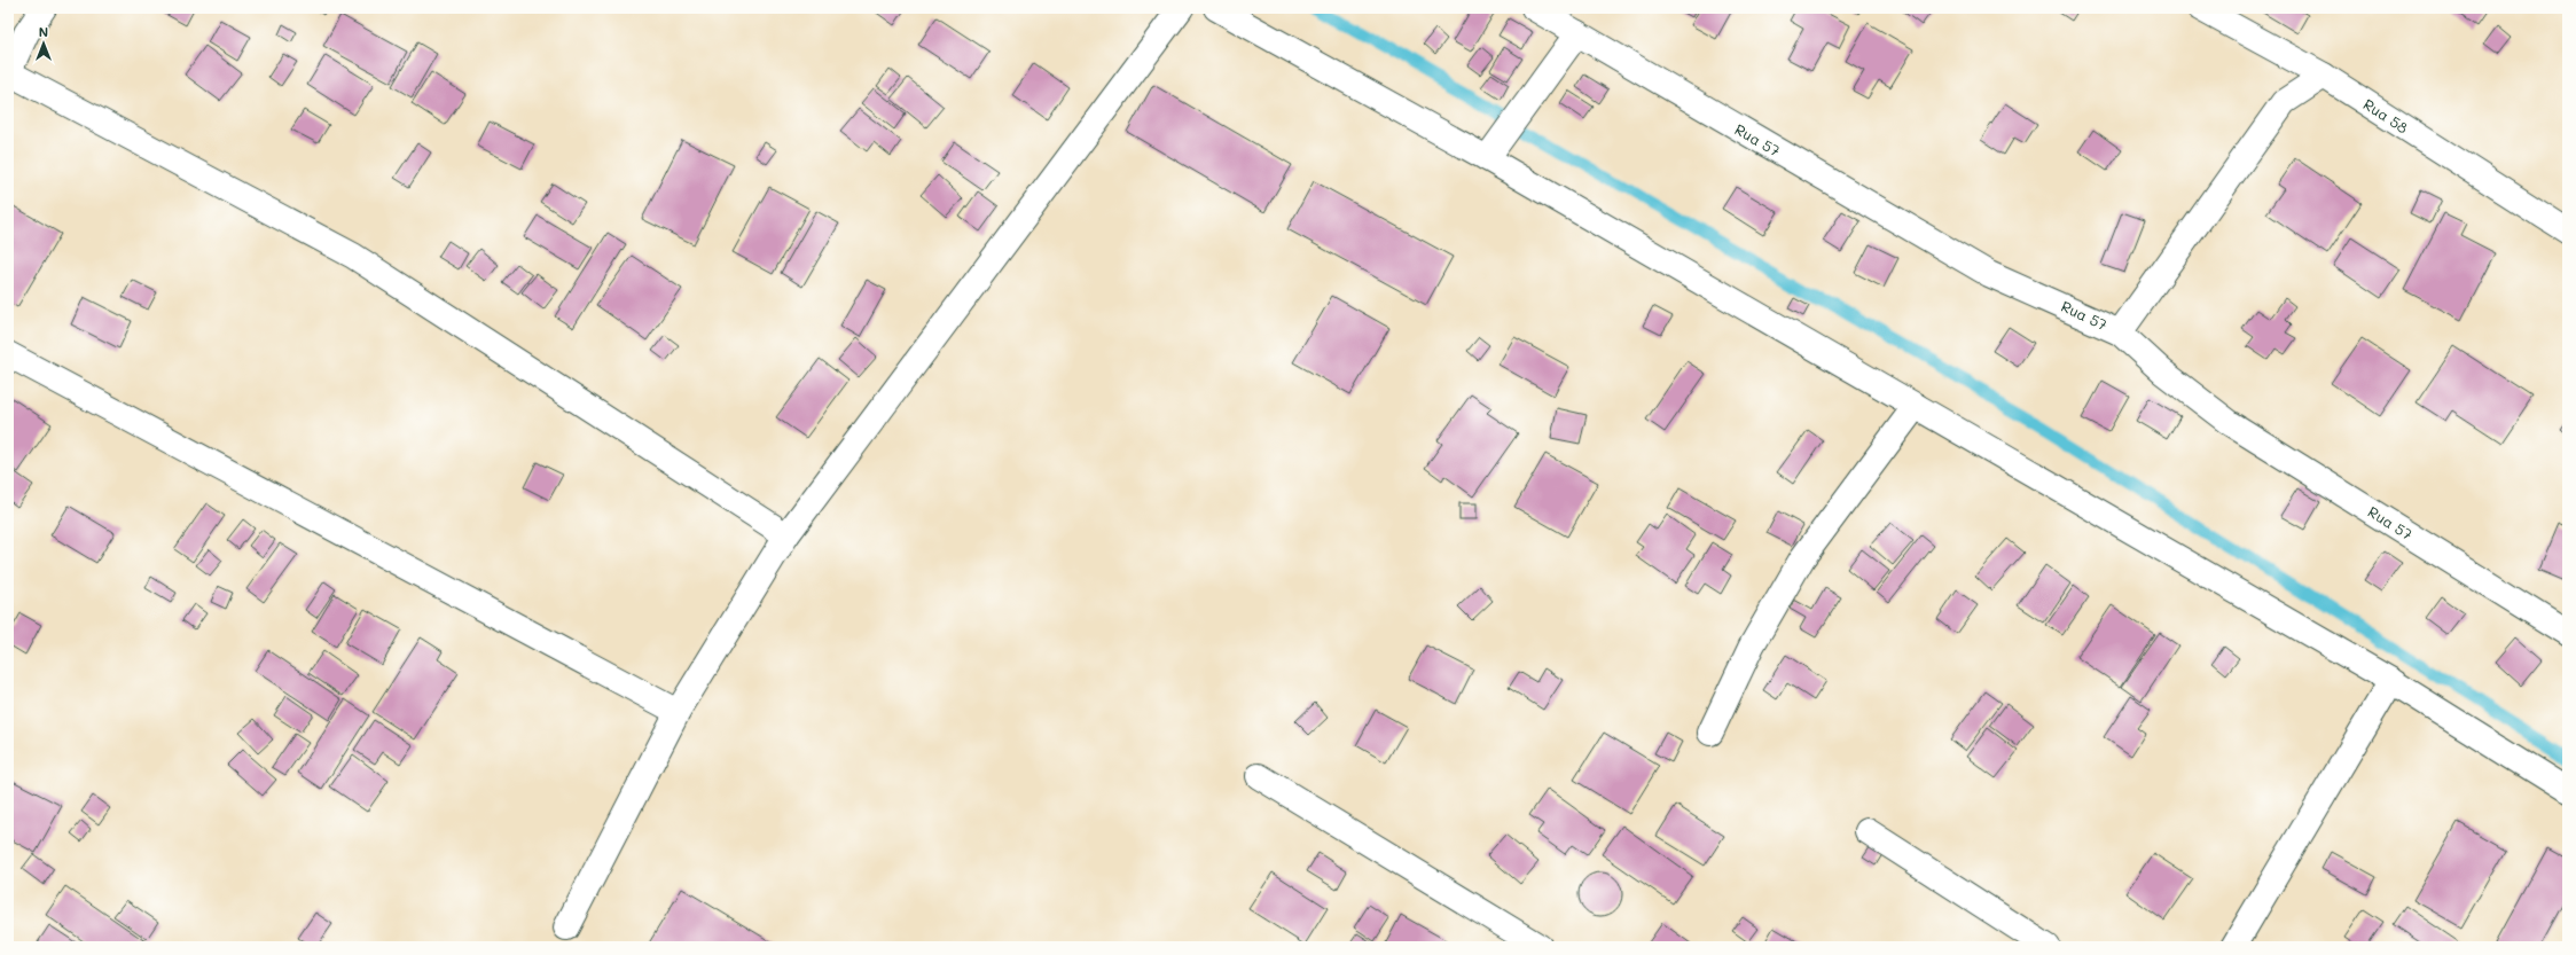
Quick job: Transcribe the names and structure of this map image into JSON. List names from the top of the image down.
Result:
{
  "streets": {
    "street": ["Rua 58", "Rua 57"]
  },
  "north": "top"
}
